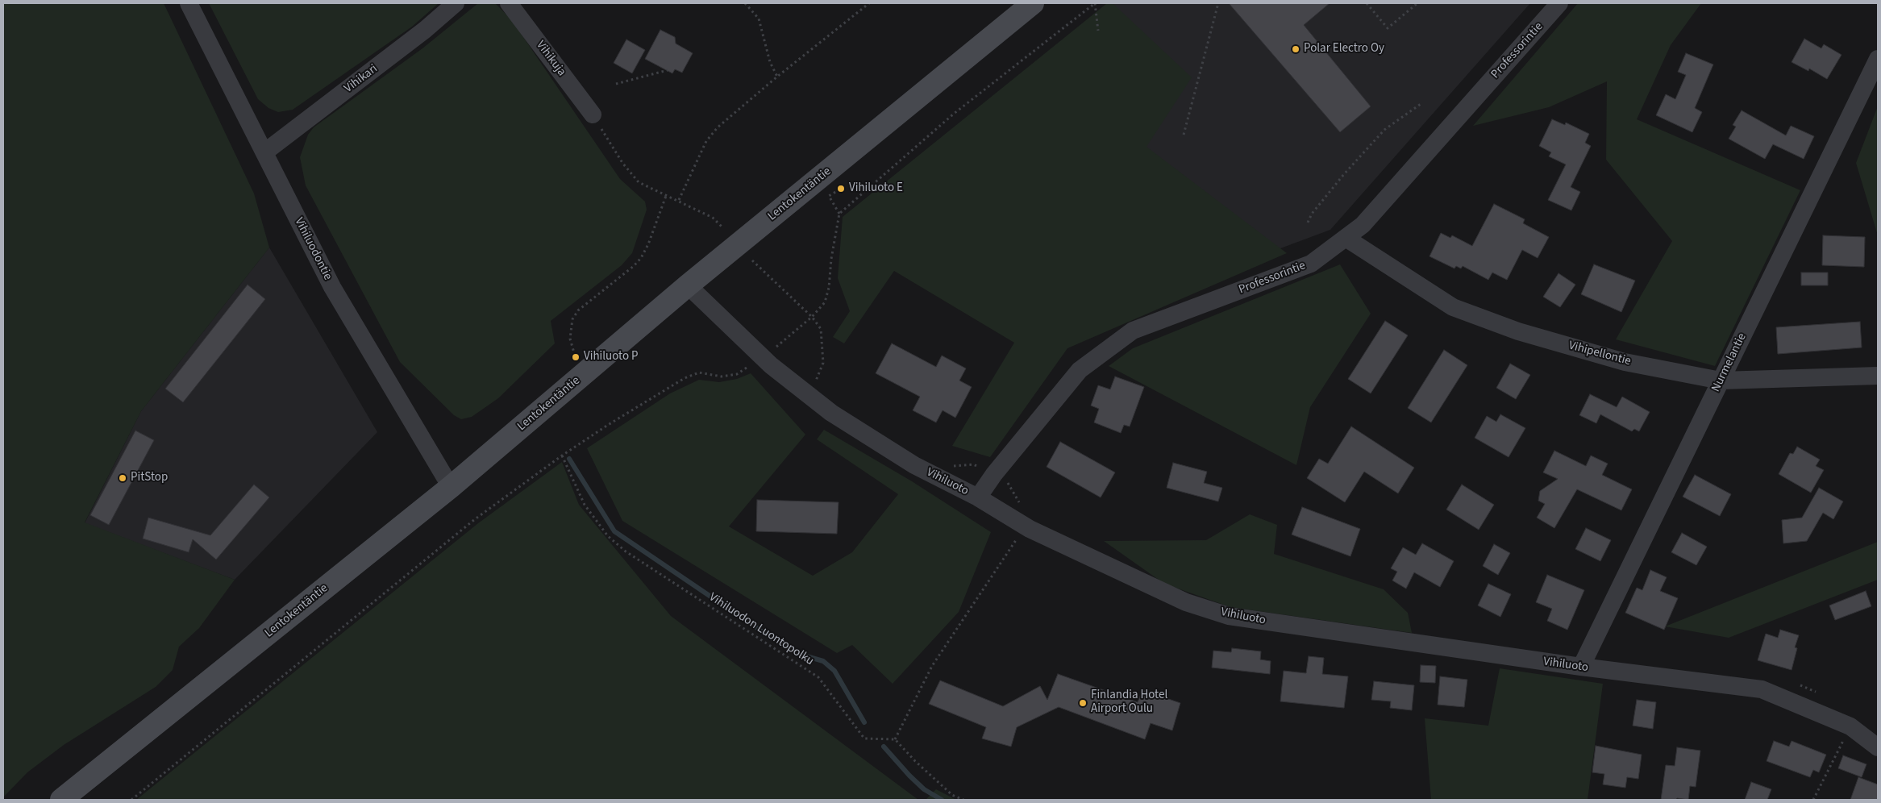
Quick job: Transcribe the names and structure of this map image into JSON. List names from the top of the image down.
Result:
{
  "streets": {
    "main road": ["Lentokentäntie"],
    "street": [
      "Professorintie",
      "Vihikuja",
      "Vihikari",
      "Vihiluodontie",
      "Vihipellontie",
      "Nurmelantie",
      "Vihiluoto"
    ],
    "path": ["Vihiluodon Luontopolku"]
  },
  "crossings": [
    ["Professorintie", "Vihipellontie"],
    ["Professorintie", "Vihiluoto"],
    ["Vihikari", "Vihiluodontie"],
    ["Lentokentäntie", "Vihiluodontie"],
    ["Lentokentäntie", "Vihiluoto"],
    ["Vihipellontie", "Nurmelantie"],
    ["Nurmelantie", "Vihiluoto"]
  ],
  "places": [
    "Polar Electro Oy",
    "Vihiluoto E",
    "Vihiluoto P",
    "PitStop",
    "Finlandia Hotel Airport Oulu"
  ]
}
